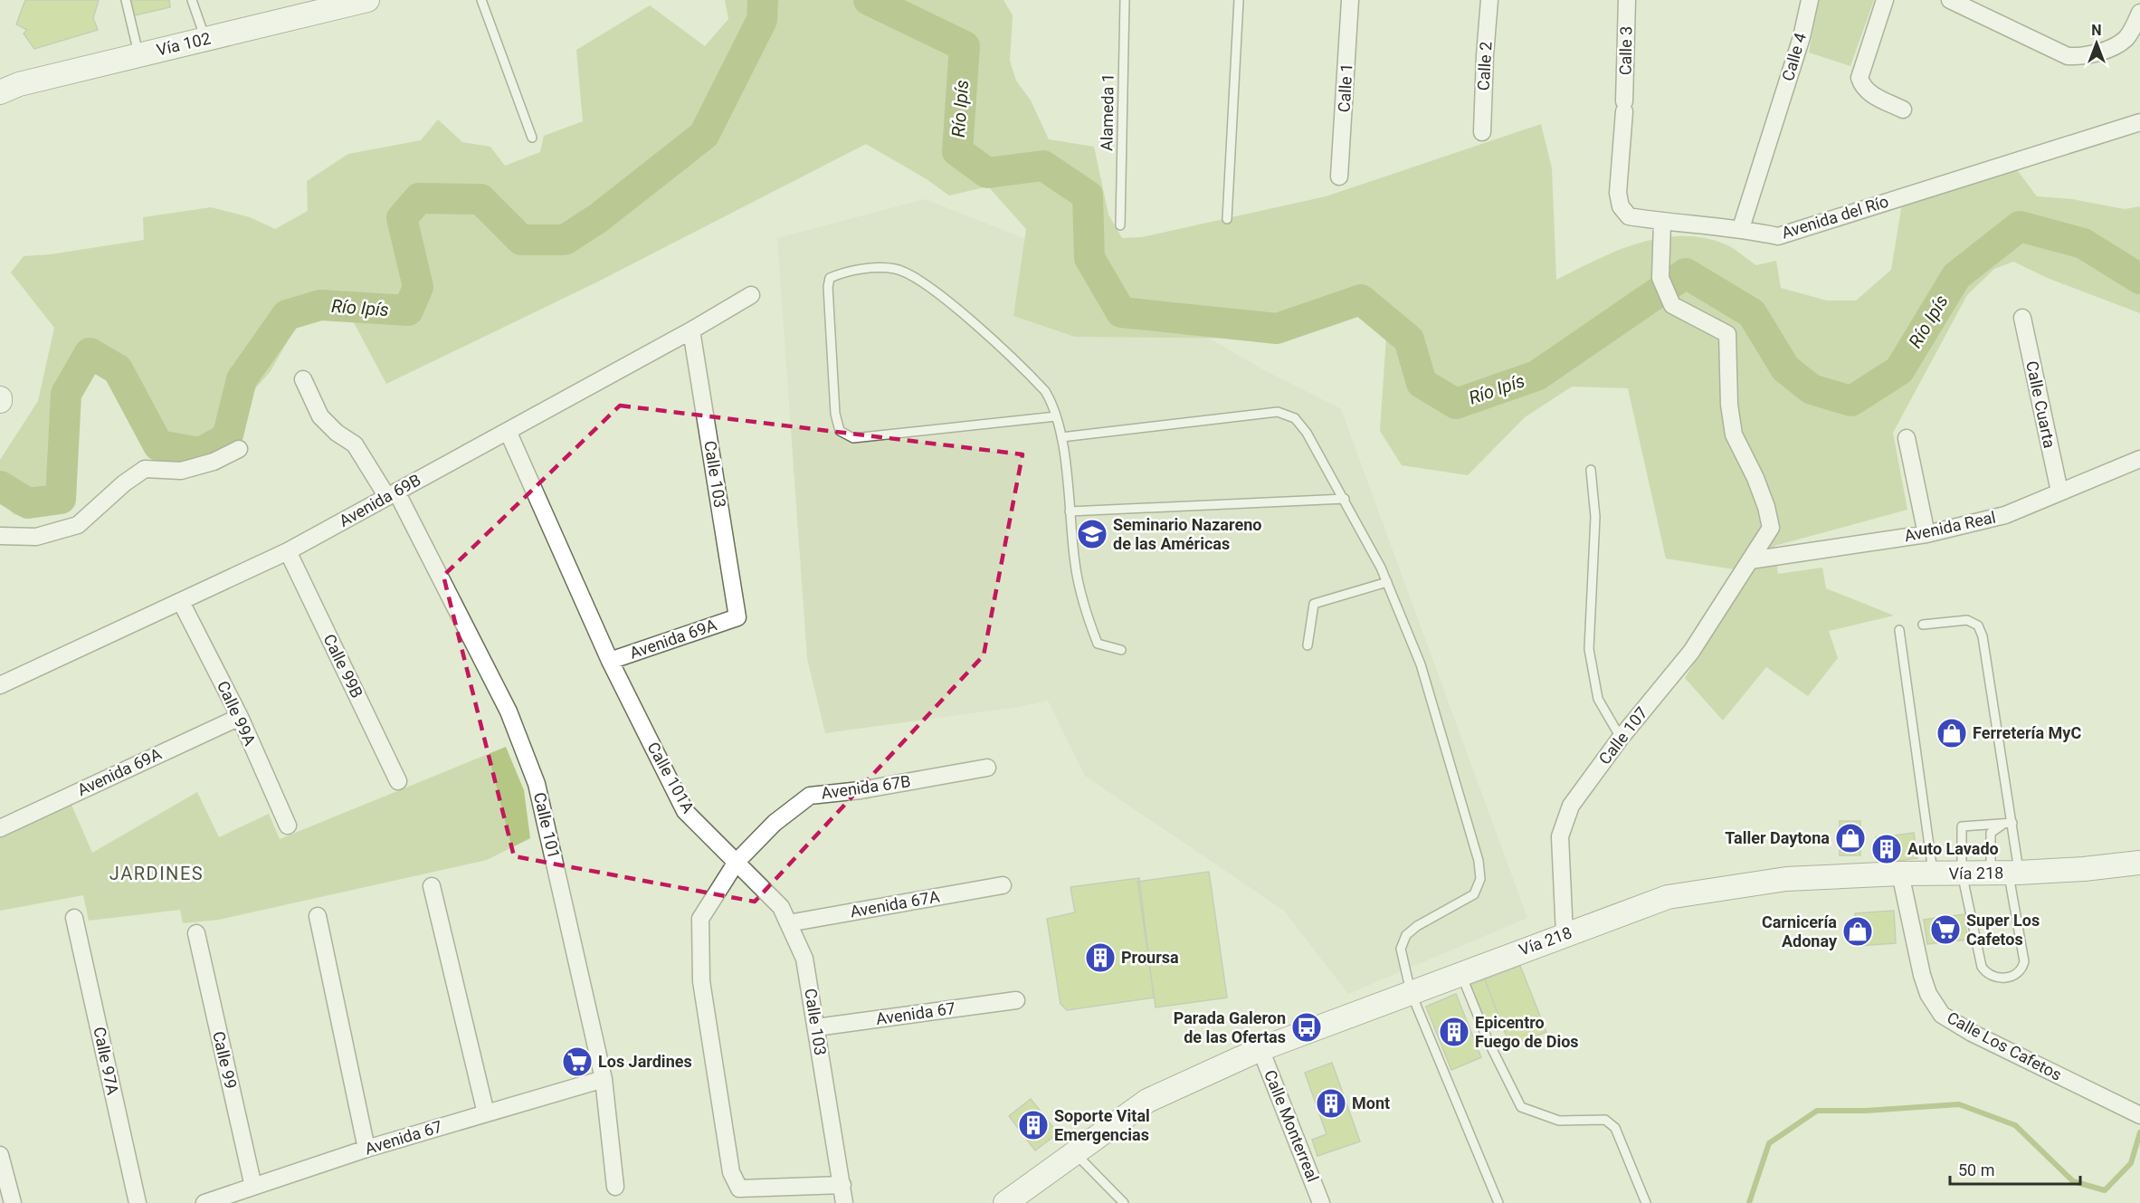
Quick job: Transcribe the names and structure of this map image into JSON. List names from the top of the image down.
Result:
{
  "streets": {
    "main road": ["Vía 102", "Vía 218"],
    "street": [
      "Calle 3",
      "Calle 4",
      "Calle 2",
      "Calle 1",
      "Avenida del Río",
      "Calle Cuarta",
      "Calle 103",
      "Avenida 69B",
      "Avenida Real",
      "Avenida 69A",
      "Calle 99B",
      "Calle 99A",
      "Calle 107",
      "Calle 101A",
      "Avenida 67B",
      "Calle 101",
      "Avenida 67A",
      "Avenida 67",
      "Calle Los Cafetos",
      "Calle 99",
      "Calle 97A",
      "Calle Monterreal"
    ],
    "lane": ["Alameda 1"]
  },
  "crossings": [
    ["Calle 3", "Avenida del Río"],
    ["Calle 4", "Avenida del Río"],
    ["Avenida del Río", "Calle 107"],
    ["Calle Cuarta", "Avenida Real"],
    ["Calle 103", "Avenida 69B"],
    ["Calle 103", "Avenida 69A"],
    ["Calle 103", "Calle 101A"],
    ["Calle 103", "Avenida 67B"],
    ["Calle 103", "Avenida 67A"],
    ["Calle 103", "Avenida 67"],
    ["Avenida 69B", "Calle 99B"],
    ["Avenida 69B", "Calle 99A"],
    ["Avenida 69B", "Calle 101A"],
    ["Avenida 69B", "Calle 101"],
    ["Avenida Real", "Calle 107"],
    ["Avenida 69A", "Calle 99A"],
    ["Avenida 69A", "Calle 101A"],
    ["Calle 107", "Vía 218"],
    ["Calle 101A", "Avenida 67B"],
    ["Calle 101", "Avenida 67"],
    ["Vía 218", "Calle Los Cafetos"],
    ["Vía 218", "Calle Monterreal"],
    ["Avenida 67", "Calle 99"]
  ],
  "districts": ["JARDINES"],
  "water": ["Río Ipís"],
  "places": {
    "school or university": ["Seminario Nazareno de las Américas"],
    "shop": ["Ferretería MyC", "Taller Daytona", "Carnicería Adonay"],
    "building": [
      "Auto Lavado",
      "Proursa",
      "Epicentro Fuego de Dios",
      "Mont",
      "Soporte Vital Emergencias"
    ],
    "supermarket": ["Super Los Cafetos", "Los Jardines"],
    "bus stop": ["Parada Galeron de las Ofertas"]
  },
  "scale_bar": "50 m",
  "north": "top"
}
